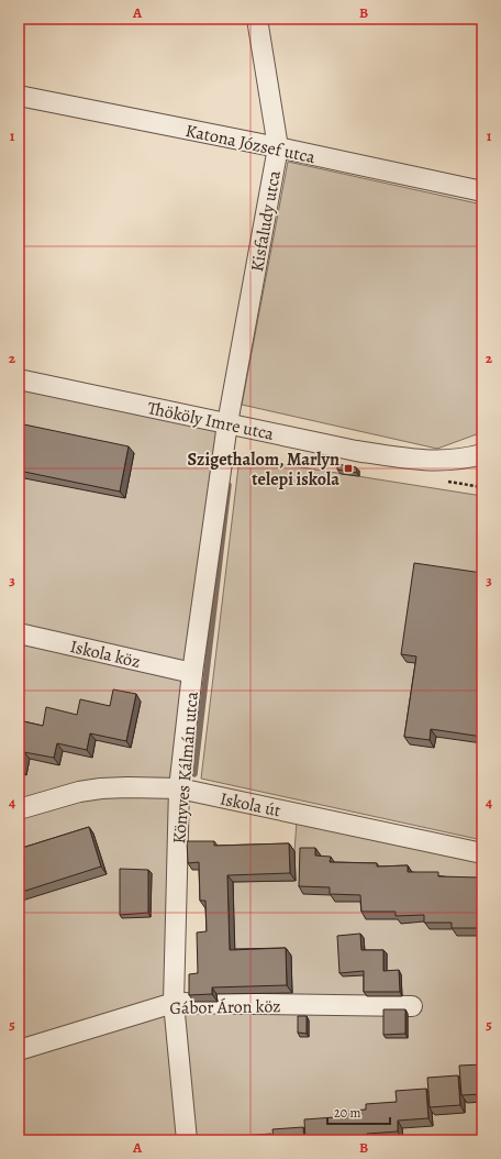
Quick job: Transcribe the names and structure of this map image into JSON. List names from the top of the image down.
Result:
{
  "streets": {
    "street": [
      "Katona József utca",
      "Kisfaludy utca",
      "Thököly Imre utca",
      "Iskola köz",
      "Könyves Kálmán utca",
      "Iskola út",
      "Gábor Áron köz"
    ]
  },
  "crossings": [
    ["Katona József utca", "Kisfaludy utca"],
    ["Kisfaludy utca", "Thököly Imre utca"],
    ["Kisfaludy utca", "Könyves Kálmán utca"],
    ["Thököly Imre utca", "Könyves Kálmán utca"],
    ["Iskola köz", "Könyves Kálmán utca"],
    ["Könyves Kálmán utca", "Iskola út"],
    ["Könyves Kálmán utca", "Gábor Áron köz"]
  ],
  "places": {
    "transit": ["Szigethalom, Marlyn telepi iskola"]
  },
  "scale_bar": "20 m",
  "grid": {
    "columns": ["A", "B"],
    "rows": [
      "1",
      "2",
      "3",
      "4",
      "5"
    ]
  }
}
